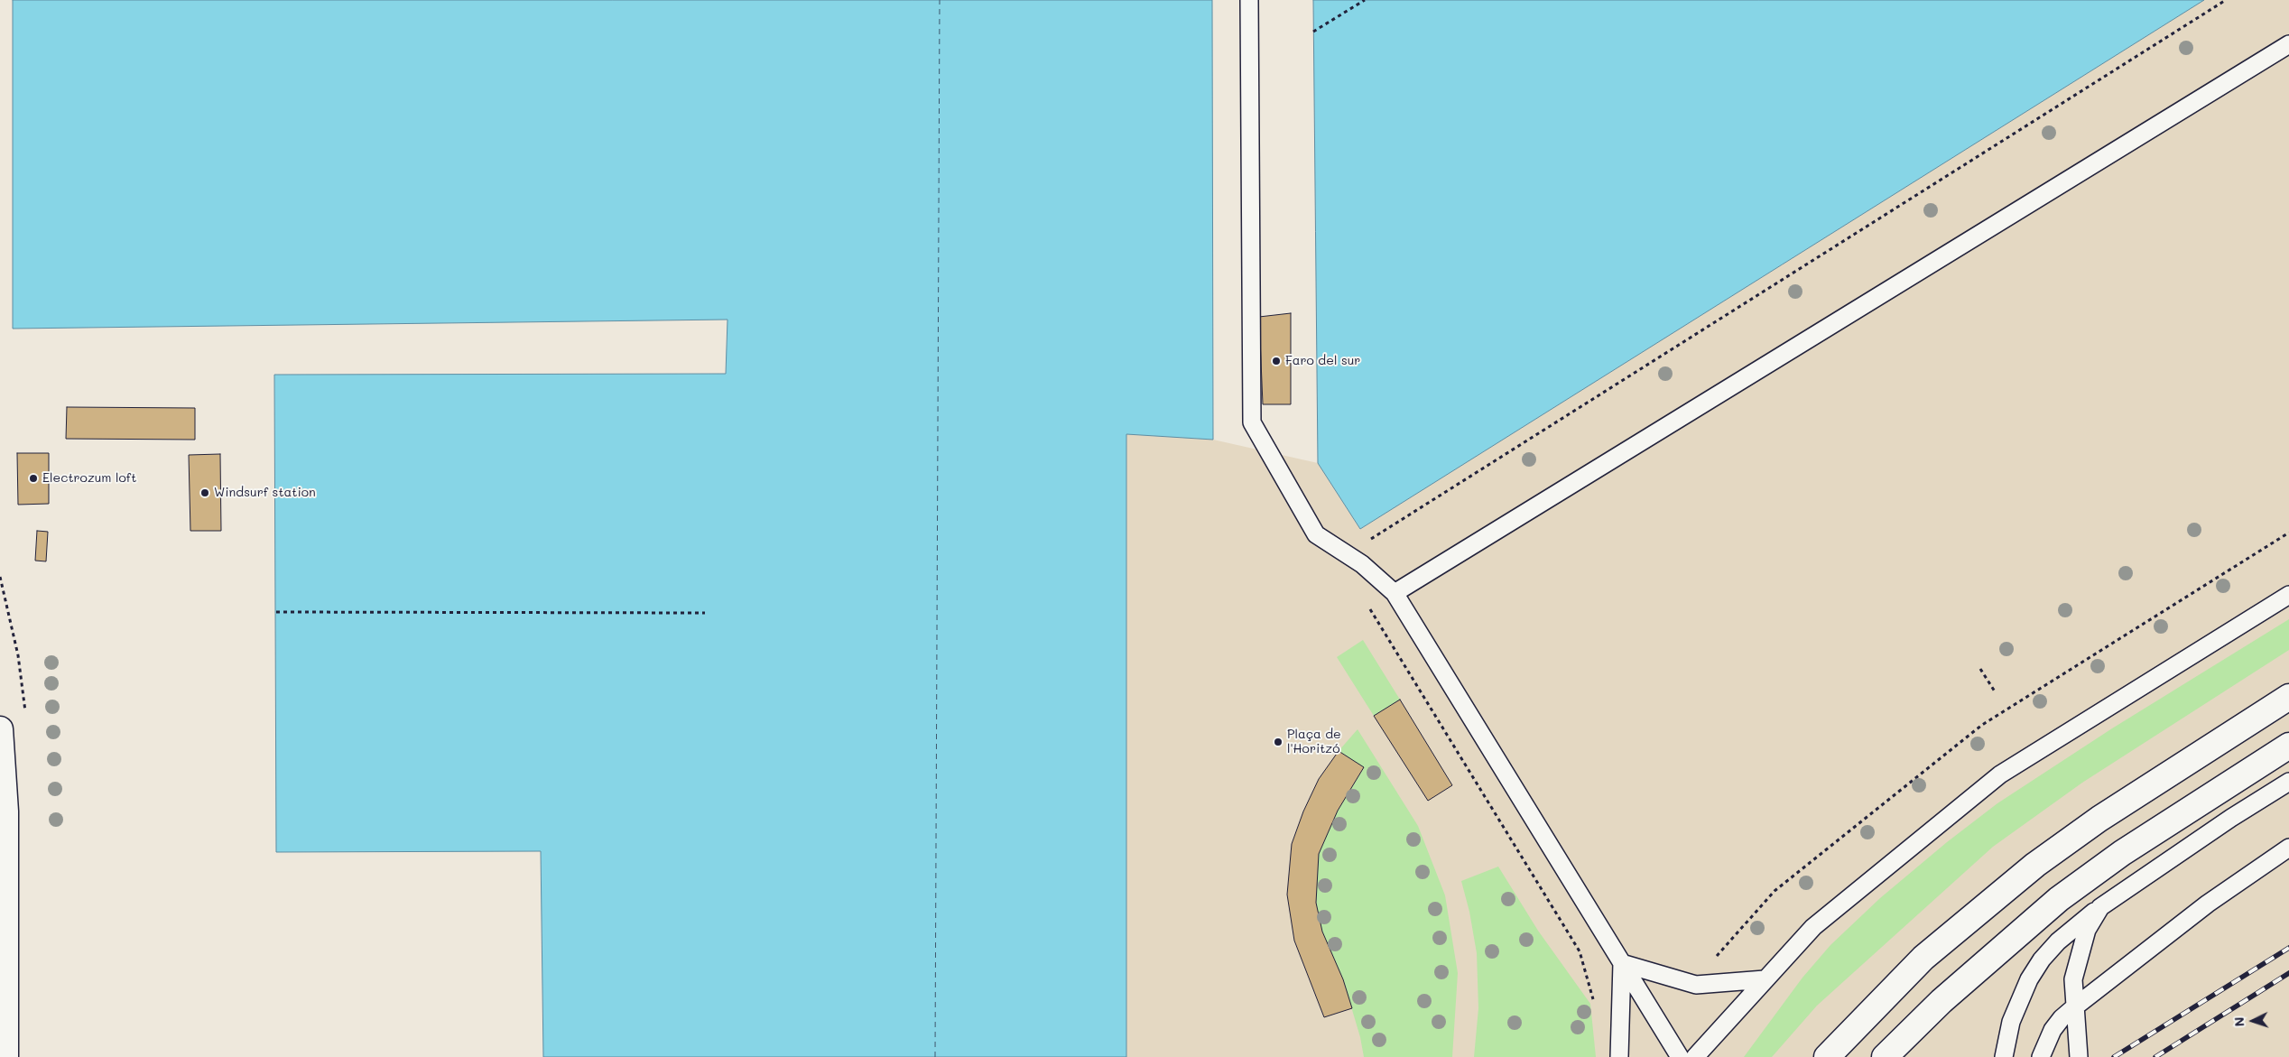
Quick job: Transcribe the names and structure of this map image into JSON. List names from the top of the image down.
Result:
{
  "places": [
    "Faro del sur",
    "Electrozum loft",
    "Windsurf station",
    "Plaça de l'Horitzó"
  ],
  "north": "left"
}
